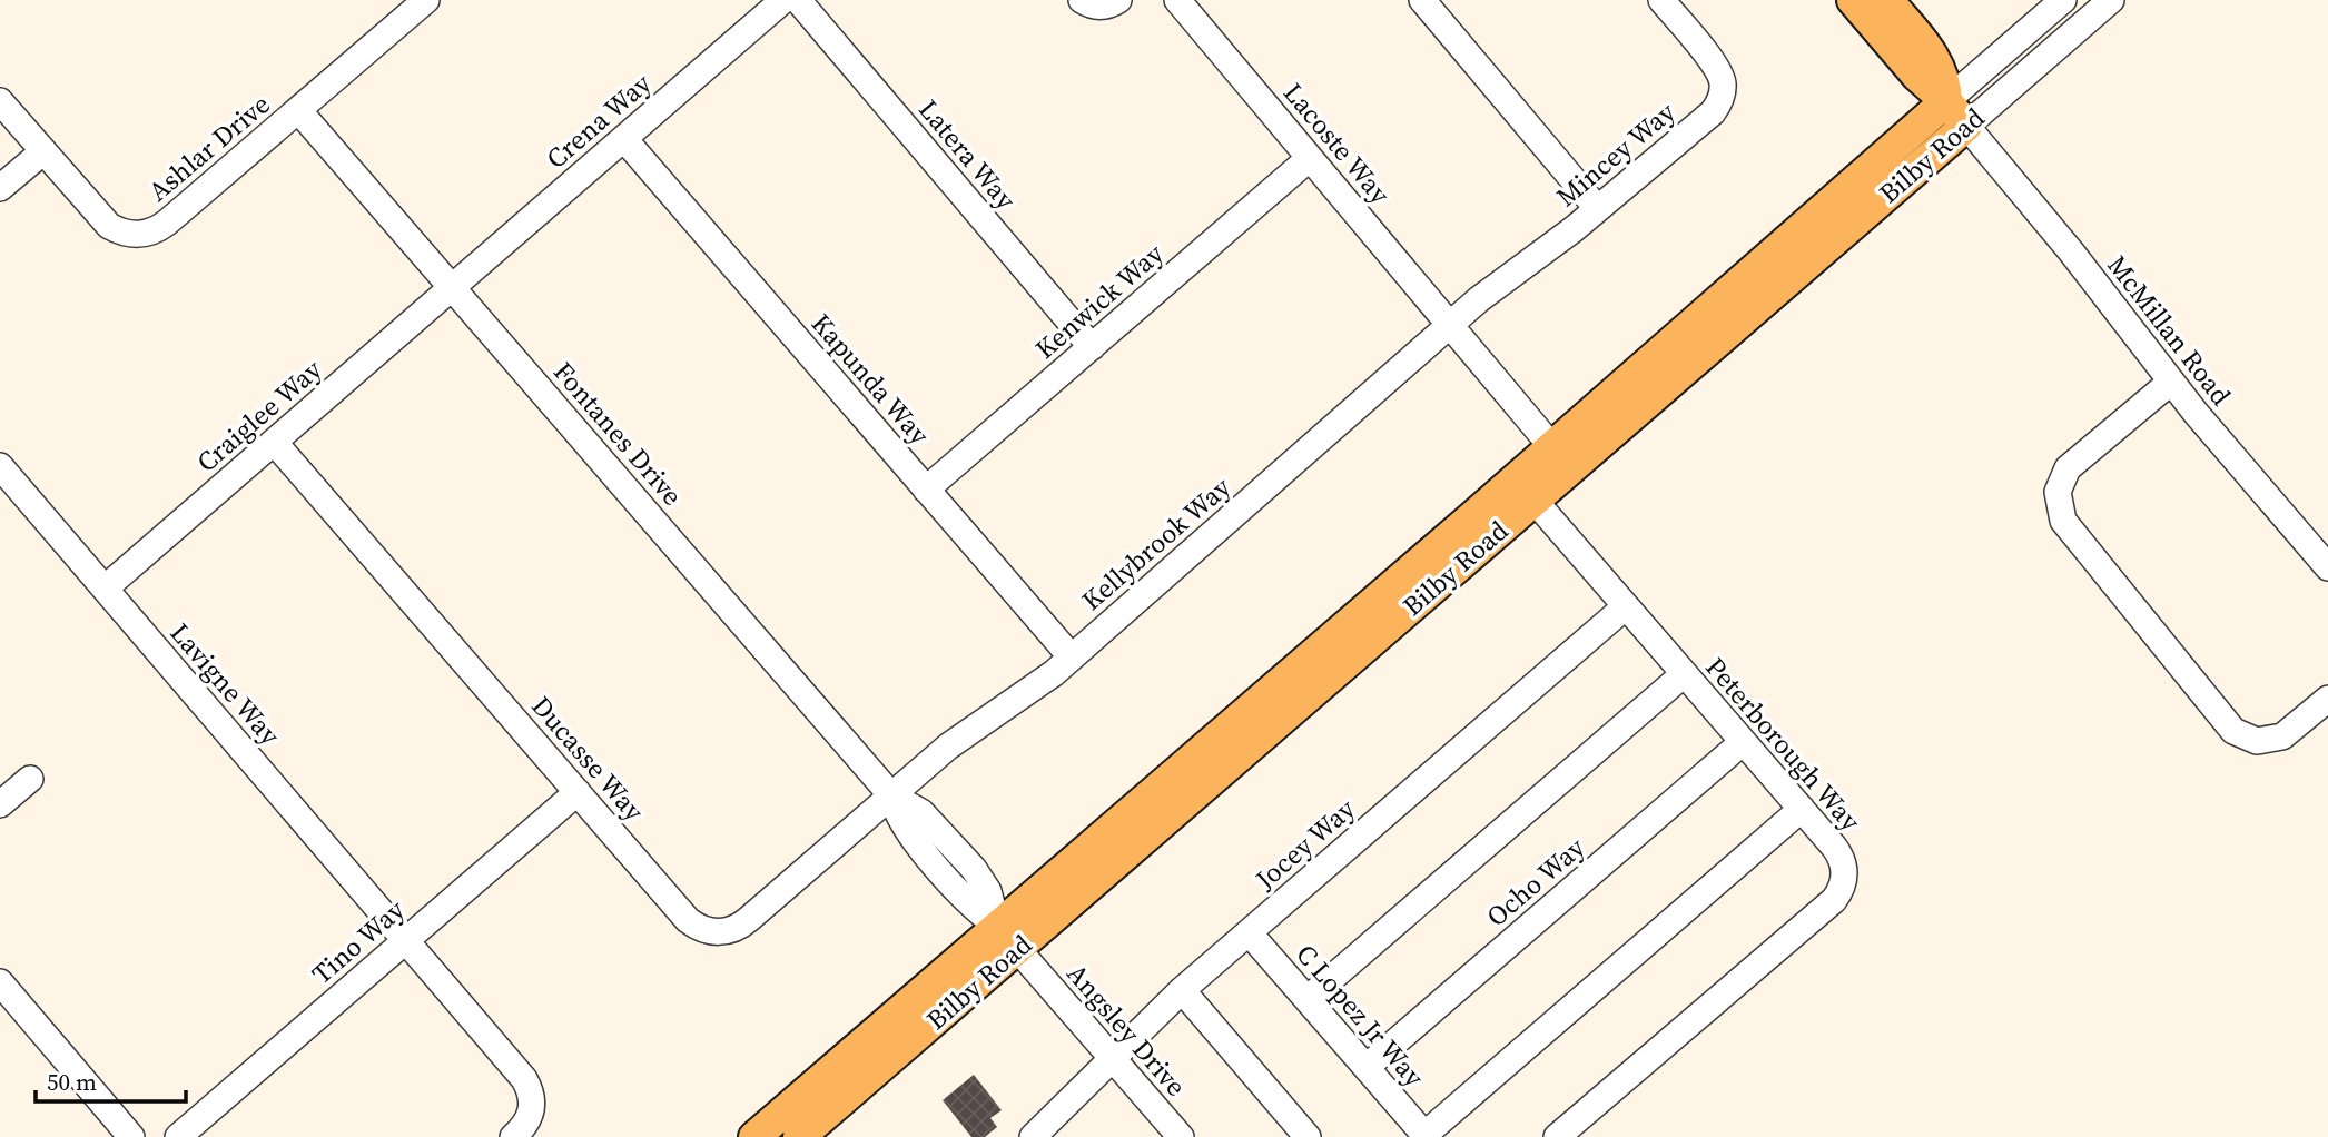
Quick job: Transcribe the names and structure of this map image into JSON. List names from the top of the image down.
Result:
{
  "streets": {
    "main road": ["Bilby Road"],
    "street": [
      "Crena Way",
      "Lacoste Way",
      "Ashlar Drive",
      "Latera Way",
      "Mincey Way",
      "Kenwick Way",
      "McMillan Road",
      "Kapunda Way",
      "Craiglee Way",
      "Fontanes Drive",
      "Kellybrook Way",
      "Lavigne Way",
      "Peterborough Way",
      "Ducasse Way",
      "Jocey Way",
      "Ocho Way",
      "Tino Way",
      "C Lopez Jr Way",
      "Angsley Drive"
    ]
  },
  "crossings": [
    ["Crena Way", "Kapunda Way"],
    ["Crena Way", "Craiglee Way"],
    ["Crena Way", "Fontanes Drive"],
    ["Lacoste Way", "Mincey Way"],
    ["Lacoste Way", "Bilby Road"],
    ["Lacoste Way", "Kenwick Way"],
    ["Lacoste Way", "Kellybrook Way"],
    ["Ashlar Drive", "Fontanes Drive"],
    ["Latera Way", "Kenwick Way"],
    ["Mincey Way", "Kellybrook Way"],
    ["Bilby Road", "McMillan Road"],
    ["Bilby Road", "Fontanes Drive"],
    ["Bilby Road", "Peterborough Way"],
    ["Bilby Road", "Angsley Drive"],
    ["Kenwick Way", "Kapunda Way"],
    ["Kapunda Way", "Kellybrook Way"],
    ["Craiglee Way", "Fontanes Drive"],
    ["Craiglee Way", "Lavigne Way"],
    ["Craiglee Way", "Ducasse Way"],
    ["Fontanes Drive", "Kellybrook Way"],
    ["Fontanes Drive", "Ducasse Way"],
    ["Fontanes Drive", "Angsley Drive"],
    ["Kellybrook Way", "Ducasse Way"],
    ["Lavigne Way", "Tino Way"],
    ["Peterborough Way", "Jocey Way"],
    ["Peterborough Way", "Ocho Way"],
    ["Ducasse Way", "Tino Way"],
    ["Jocey Way", "C Lopez Jr Way"],
    ["Jocey Way", "Angsley Drive"],
    ["Ocho Way", "C Lopez Jr Way"]
  ],
  "scale_bar": "50 m"
}
